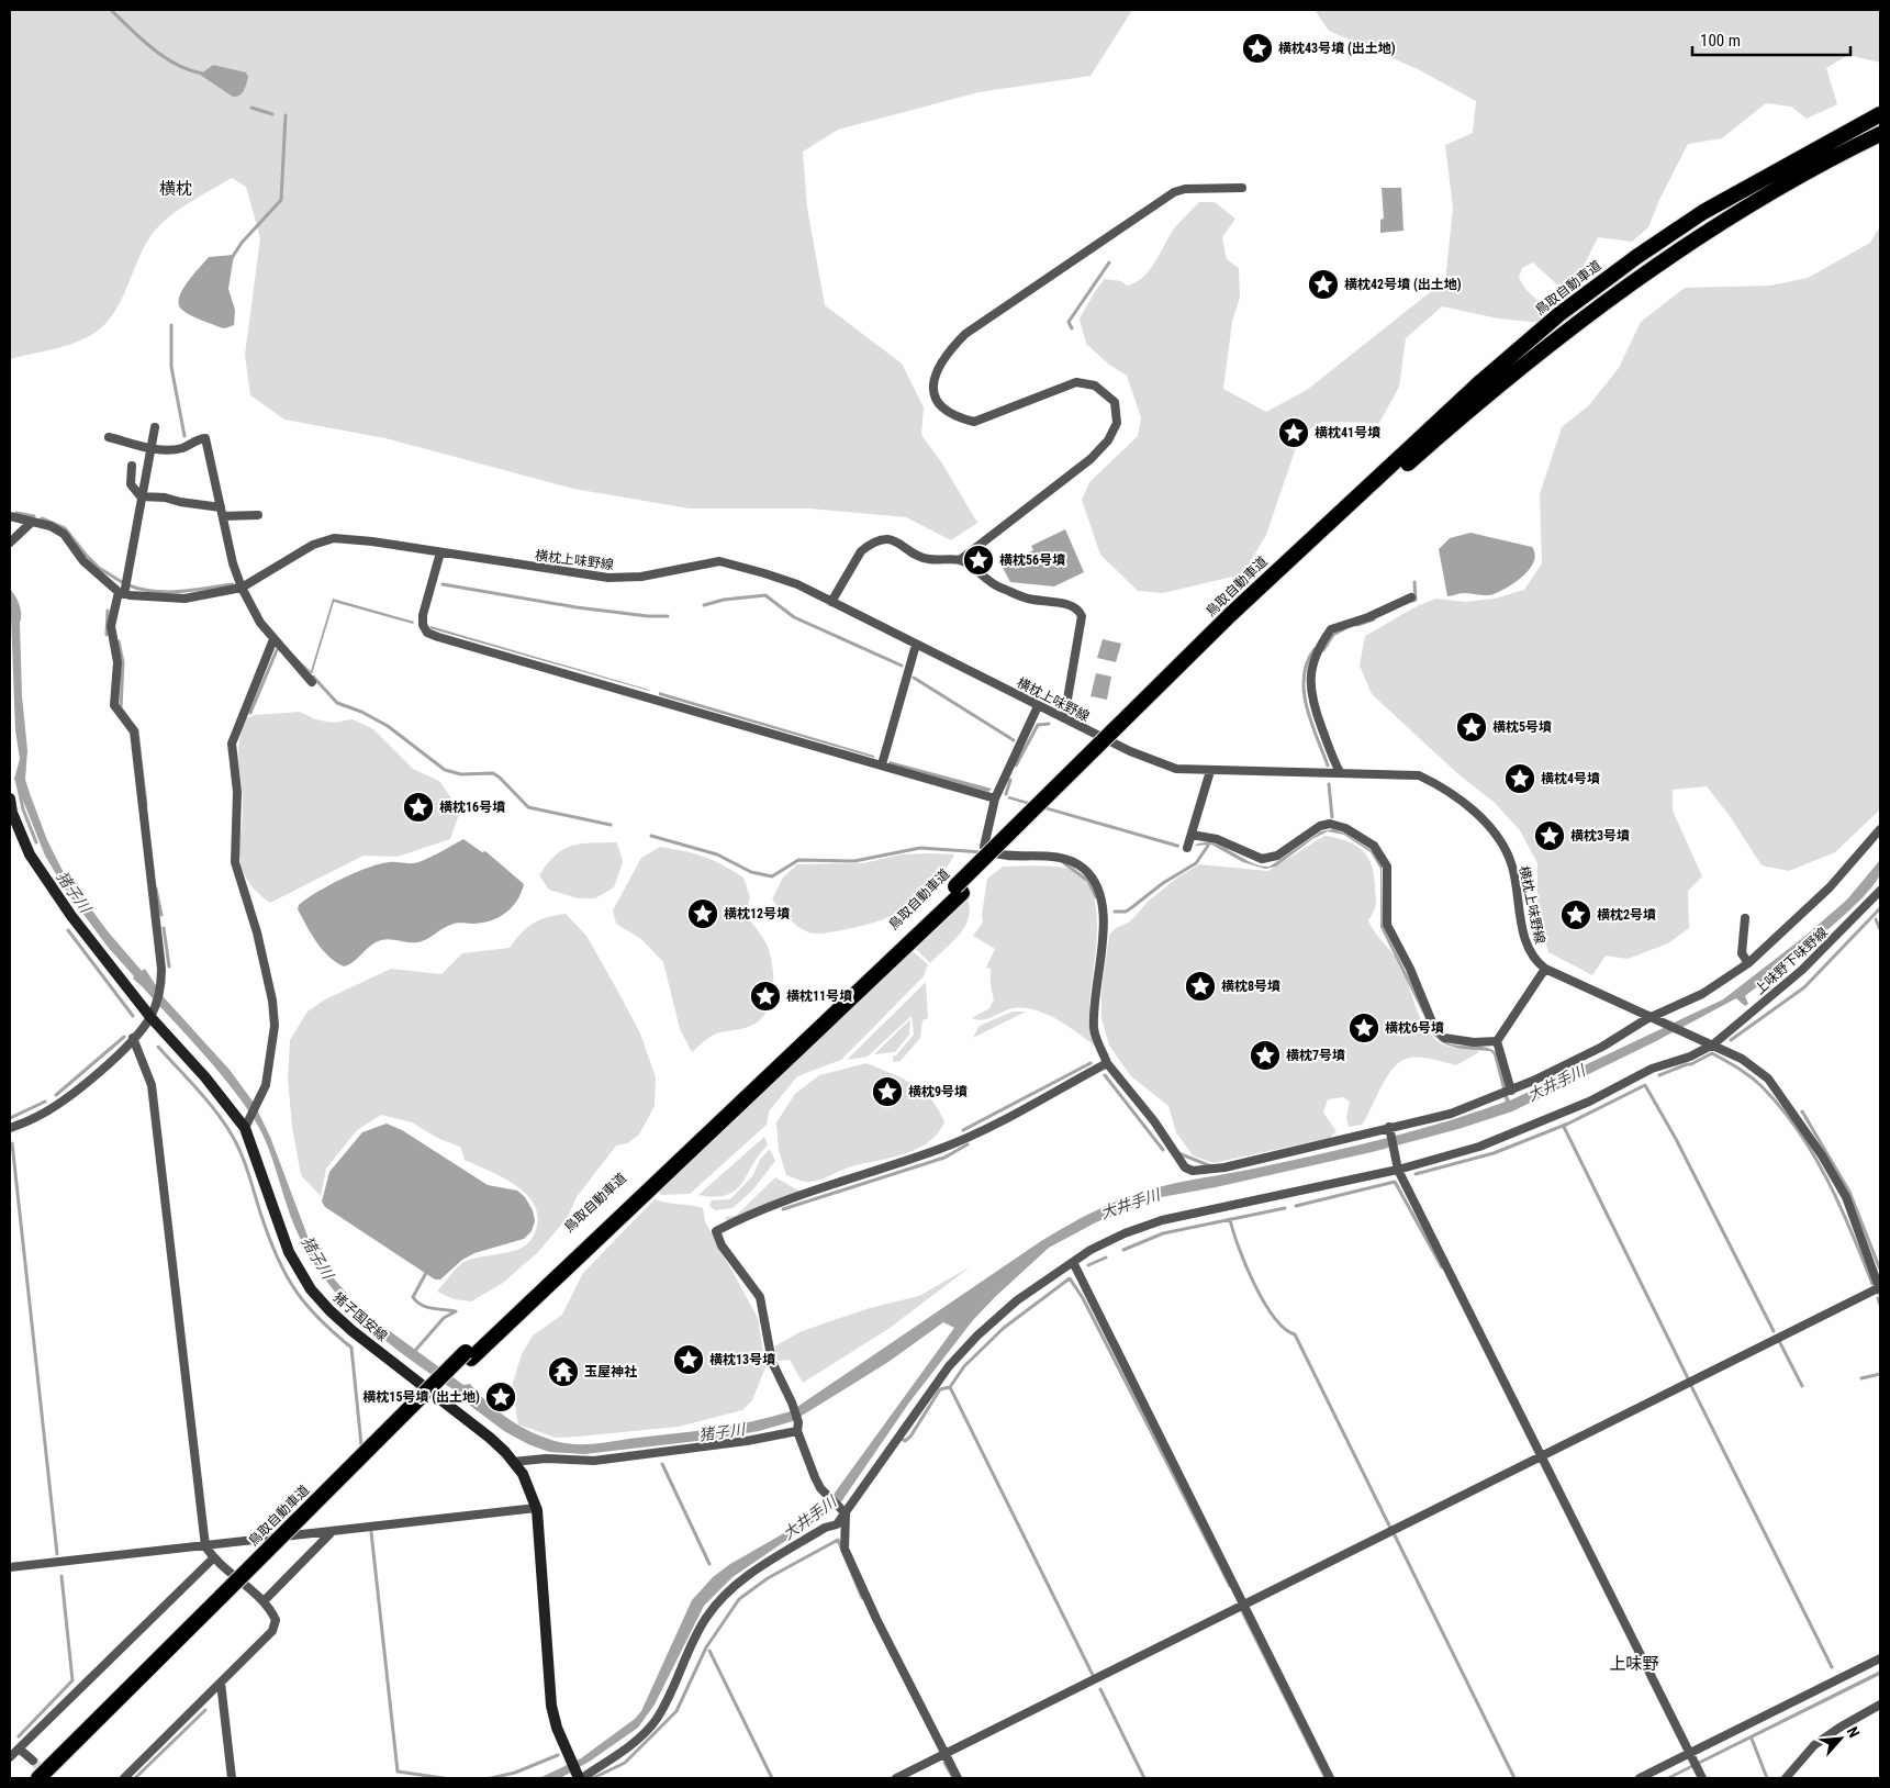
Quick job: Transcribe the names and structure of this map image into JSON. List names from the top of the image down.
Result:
{
  "streets": {
    "highway": ["鳥取自動車道"],
    "main road": ["猪子国安線"],
    "street": ["横枕上味野線", "上味野下味野線"]
  },
  "crossings": [
    ["横枕上味野線", "上味野下味野線"]
  ],
  "districts": ["横枕", "上味野"],
  "water": ["猪子川", "大井手川"],
  "places": {
    "place": [
      "横枕43号墳 (出土地)",
      "横枕42号墳 (出土地)",
      "横枕41号墳",
      "横枕56号墳",
      "横枕5号墳",
      "横枕4号墳",
      "横枕16号墳",
      "横枕3号墳",
      "横枕12号墳",
      "横枕2号墳",
      "横枕8号墳",
      "横枕11号墳",
      "横枕6号墳",
      "横枕7号墳",
      "横枕9号墳",
      "横枕13号墳",
      "横枕15号墳 (出土地)"
    ],
    "temple": ["玉屋神社"]
  },
  "scale_bar": "100 m",
  "north": "top right"
}
